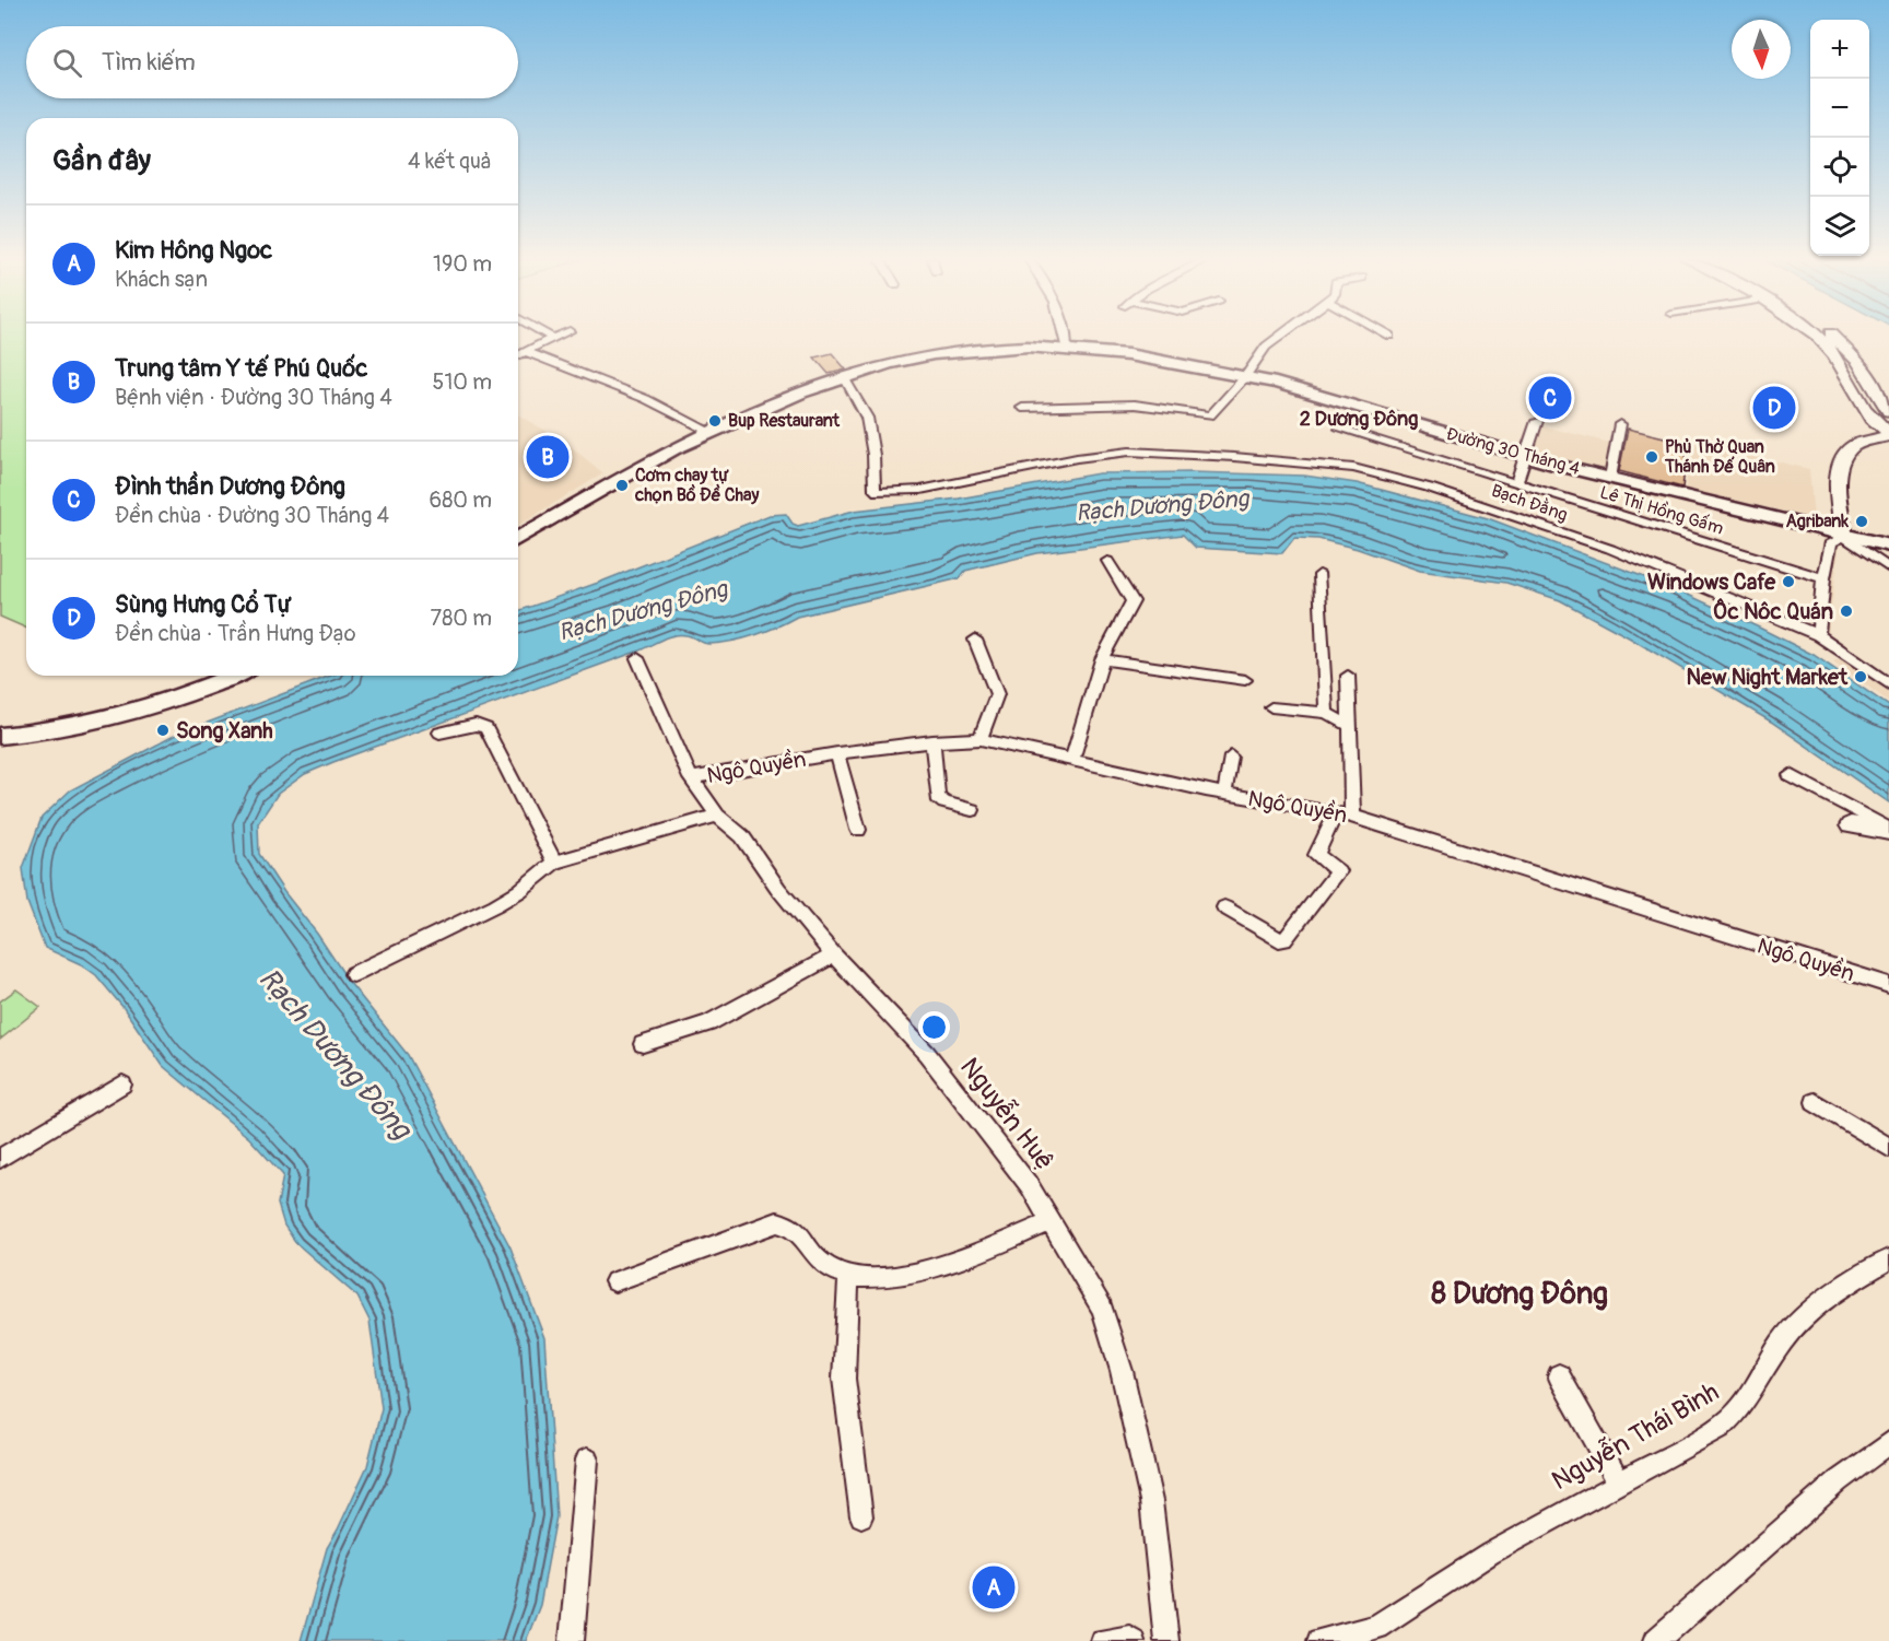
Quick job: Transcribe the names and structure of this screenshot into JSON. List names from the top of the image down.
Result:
{
  "streets": {
    "main road": ["Đường 30 Tháng 4"],
    "street": [
      "Bạch Đằng",
      "Lê Thị Hồng Gấm",
      "Ngô Quyền",
      "Nguyễn Huệ",
      "Nguyễn Thái Bình"
    ]
  },
  "crossings": [
    ["Đường 30 Tháng 4", "Bạch Đằng"],
    ["Ngô Quyền", "Nguyễn Huệ"]
  ],
  "districts": ["2 Dương Đông", "8 Dương Đông"],
  "water": ["Rạch Dương Đông"],
  "places": [
    "Bup Restaurant",
    "Phủ Thờ Quan Thánh Đế Quân",
    "Cơm chay tự chọn Bồ Đề Chay",
    "Agribank",
    "Windows Cafe",
    "Ôc Nôc Quán",
    "New Night Market",
    "Song Xanh"
  ],
  "north": "bottom",
  "page": {
    "map_buttons": ["+", "−"],
    "search": "Tìm kiếm",
    "heading": ["Gần đây", "4 kết quả"],
    "list": [
      {
        "mark": "A",
        "name": "Kim Hông Ngoc",
        "note": "Khách sạn",
        "value": "190 m"
      },
      {
        "mark": "B",
        "name": "Trung tâm Y tế Phú Quốc",
        "note": "Bệnh viện · Đường 30 Tháng 4",
        "value": "510 m"
      },
      {
        "mark": "C",
        "name": "Đình thần Dương Đông",
        "note": "Đền chùa · Đường 30 Tháng 4",
        "value": "680 m"
      },
      {
        "mark": "D",
        "name": "Sùng Hưng Cổ Tự",
        "note": "Đền chùa · Trần Hưng Đạo",
        "value": "780 m"
      }
    ],
    "pins": [
      "C",
      "D",
      "B",
      "A"
    ]
  }
}
